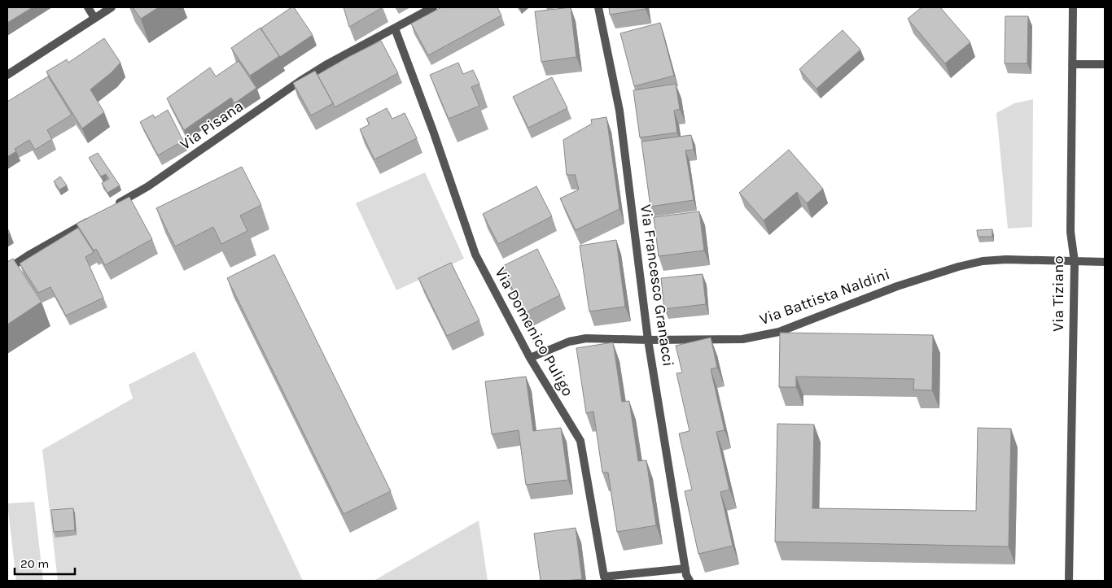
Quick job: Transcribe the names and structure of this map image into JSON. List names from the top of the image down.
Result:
{
  "streets": {
    "street": [
      "Via Pisana",
      "Via Francesco Granacci",
      "Via Tiziano",
      "Via Battista Naldini",
      "Via Domenico Puligo"
    ]
  },
  "crossings": [
    ["Via Pisana", "Via Domenico Puligo"],
    ["Via Francesco Granacci", "Via Battista Naldini"],
    ["Via Francesco Granacci", "Via Domenico Puligo"],
    ["Via Tiziano", "Via Battista Naldini"],
    ["Via Battista Naldini", "Via Domenico Puligo"]
  ],
  "scale_bar": "20 m"
}
